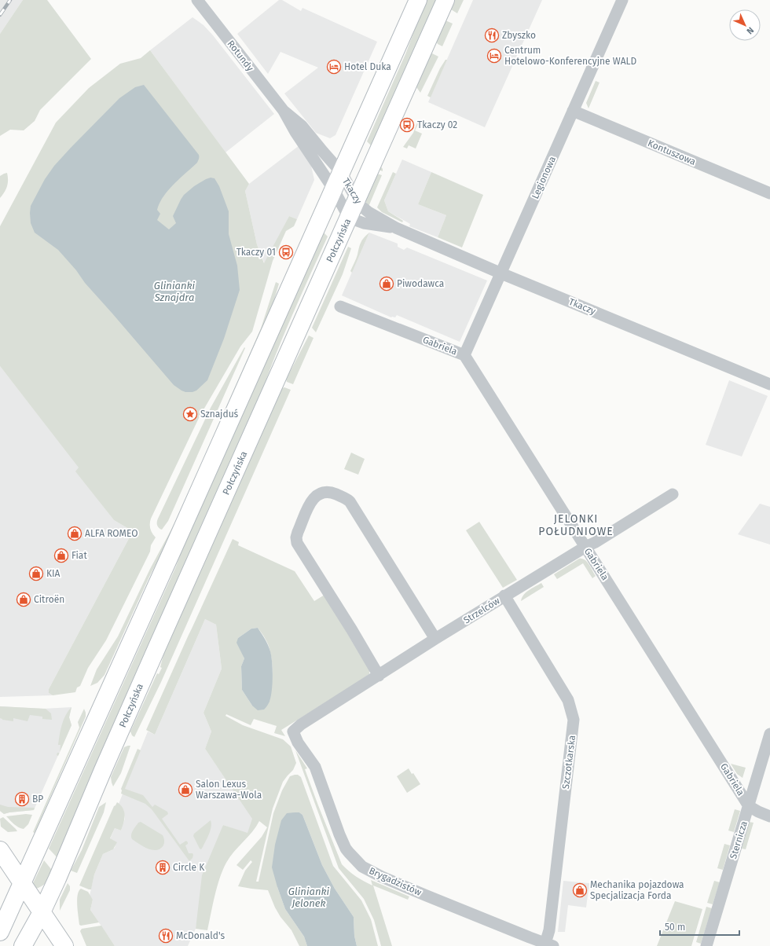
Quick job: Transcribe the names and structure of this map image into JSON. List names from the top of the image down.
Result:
{
  "streets": {
    "main road": ["Połczyńska"],
    "street": [
      "Rotundy",
      "Kontuszowa",
      "Legionowa",
      "Tkaczy",
      "Gabriela",
      "Strzelców",
      "Szczotkarska",
      "Sternicza",
      "Brygadzistów"
    ]
  },
  "crossings": [
    ["Rotundy", "Tkaczy"],
    ["Kontuszowa", "Legionowa"],
    ["Legionowa", "Tkaczy"],
    ["Legionowa", "Gabriela"],
    ["Tkaczy", "Połczyńska"],
    ["Gabriela", "Strzelców"],
    ["Gabriela", "Sternicza"],
    ["Strzelców", "Szczotkarska"],
    ["Strzelców", "Brygadzistów"],
    ["Szczotkarska", "Brygadzistów"]
  ],
  "districts": ["JELONKI POŁUDNIOWE"],
  "water": ["Glinianki Sznajdra", "Glinianki Jelonek"],
  "places": {
    "restaurant": ["Zbyszko", "McDonald's"],
    "hotel": ["Centrum Hotelowo-Konferencyjne WALD", "Hotel Duka"],
    "bus stop": ["Tkaczy 02", "Tkaczy 01"],
    "shop": [
      "Piwodawca",
      "ALFA ROMEO",
      "Fiat",
      "KIA",
      "Citroën",
      "Salon Lexus Warszawa-Wola",
      "Mechanika pojazdowa Specjalizacja Forda"
    ],
    "place": ["Sznajduś"],
    "building": ["BP", "Circle K"]
  },
  "scale_bar": "50 m",
  "north": "bottom right"
}
